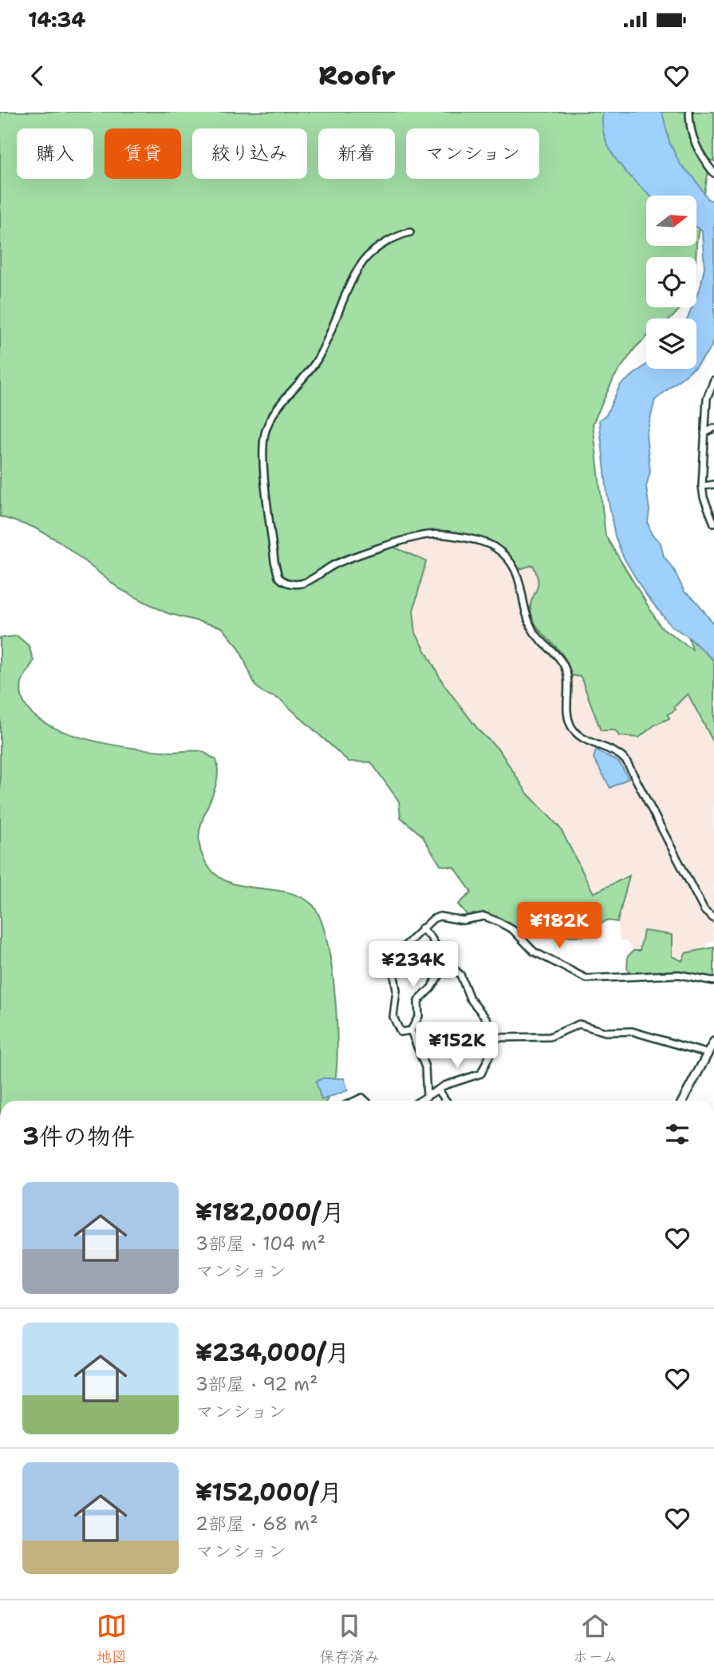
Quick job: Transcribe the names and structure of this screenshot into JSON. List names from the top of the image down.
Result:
{
  "north": "right",
  "page": {
    "status": "14:34",
    "header": "Roofr",
    "chip": [
      "購入",
      "賃貸",
      "絞り込み",
      "新着",
      "マンション"
    ],
    "price": ["¥182K", "¥234K", "¥152K"],
    "heading": "3件の物件",
    "list": [
      {
        "name": "¥182,000/月",
        "note": "3部屋 · 104 m² · マンション"
      },
      {
        "name": "¥234,000/月",
        "note": "3部屋 · 92 m² · マンション"
      },
      {
        "name": "¥152,000/月",
        "note": "2部屋 · 68 m² · マンション"
      }
    ],
    "tabs": ["地図", "保存済み", "ホーム"]
  }
}
